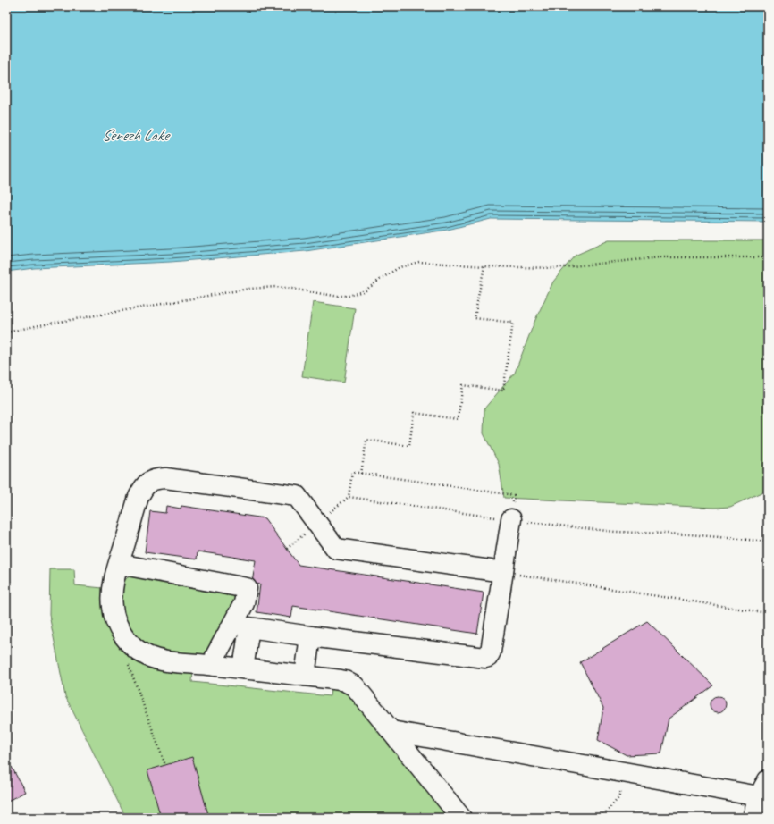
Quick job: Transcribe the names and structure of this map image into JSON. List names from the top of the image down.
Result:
{
  "water": ["Senezh Lake"]
}
